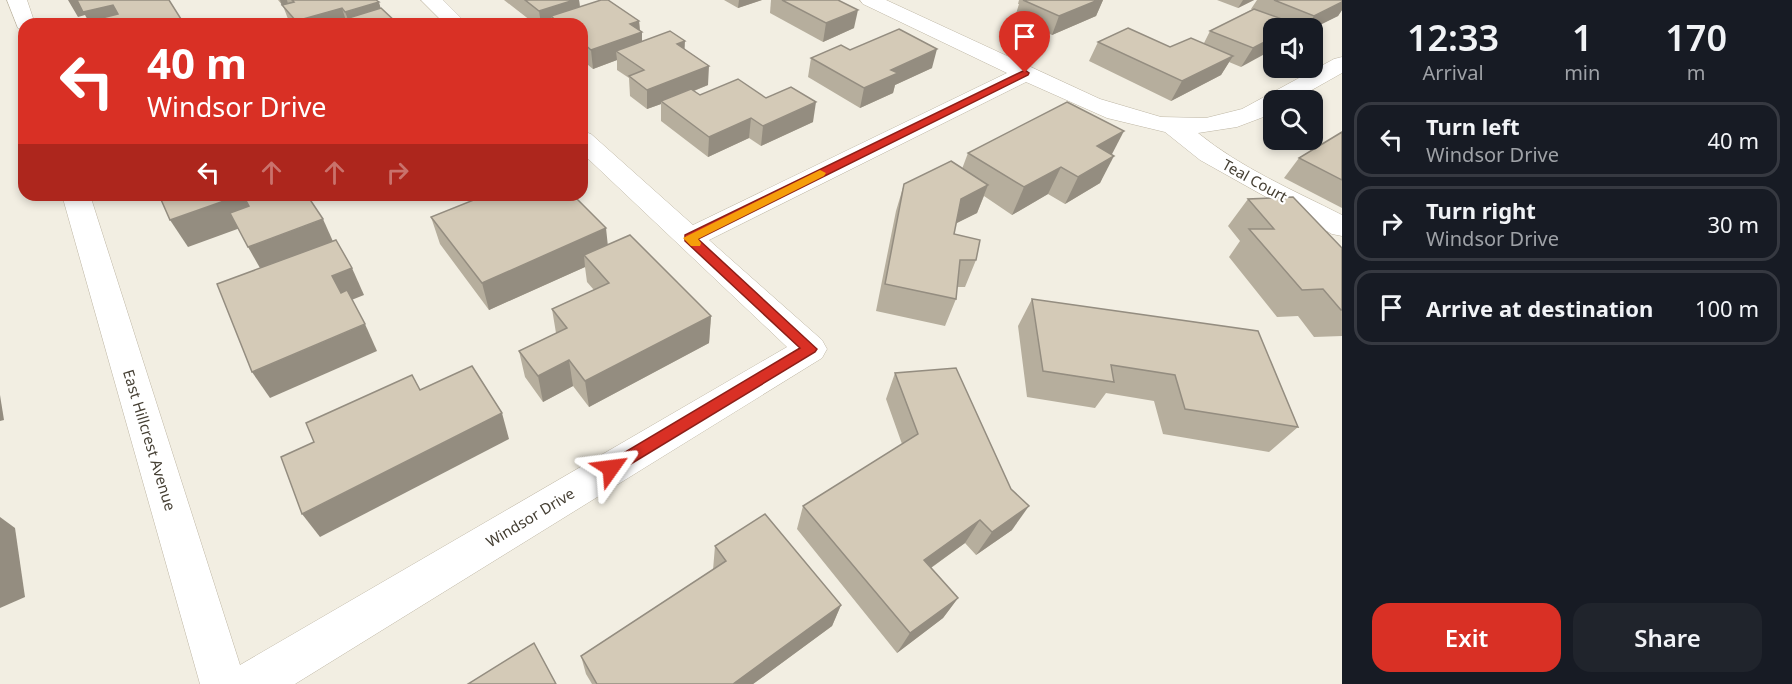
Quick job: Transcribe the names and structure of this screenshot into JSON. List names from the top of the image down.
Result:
{
  "streets": {
    "street": ["Teal Court", "East Hillcrest Avenue", "Windsor Drive"]
  },
  "page": {
    "eta": [
      "12:33",
      "Arrival",
      "1",
      "min",
      "170",
      "m"
    ],
    "turn": ["40 m", "Windsor Drive"],
    "list": [
      {
        "name": "Turn left",
        "note": "Windsor Drive",
        "value": "40 m"
      },
      {
        "name": "Turn right",
        "note": "Windsor Drive",
        "value": "30 m"
      },
      {
        "name": "Arrive at destination",
        "value": "100 m"
      }
    ],
    "buttons": ["Exit", "Share"]
  }
}
